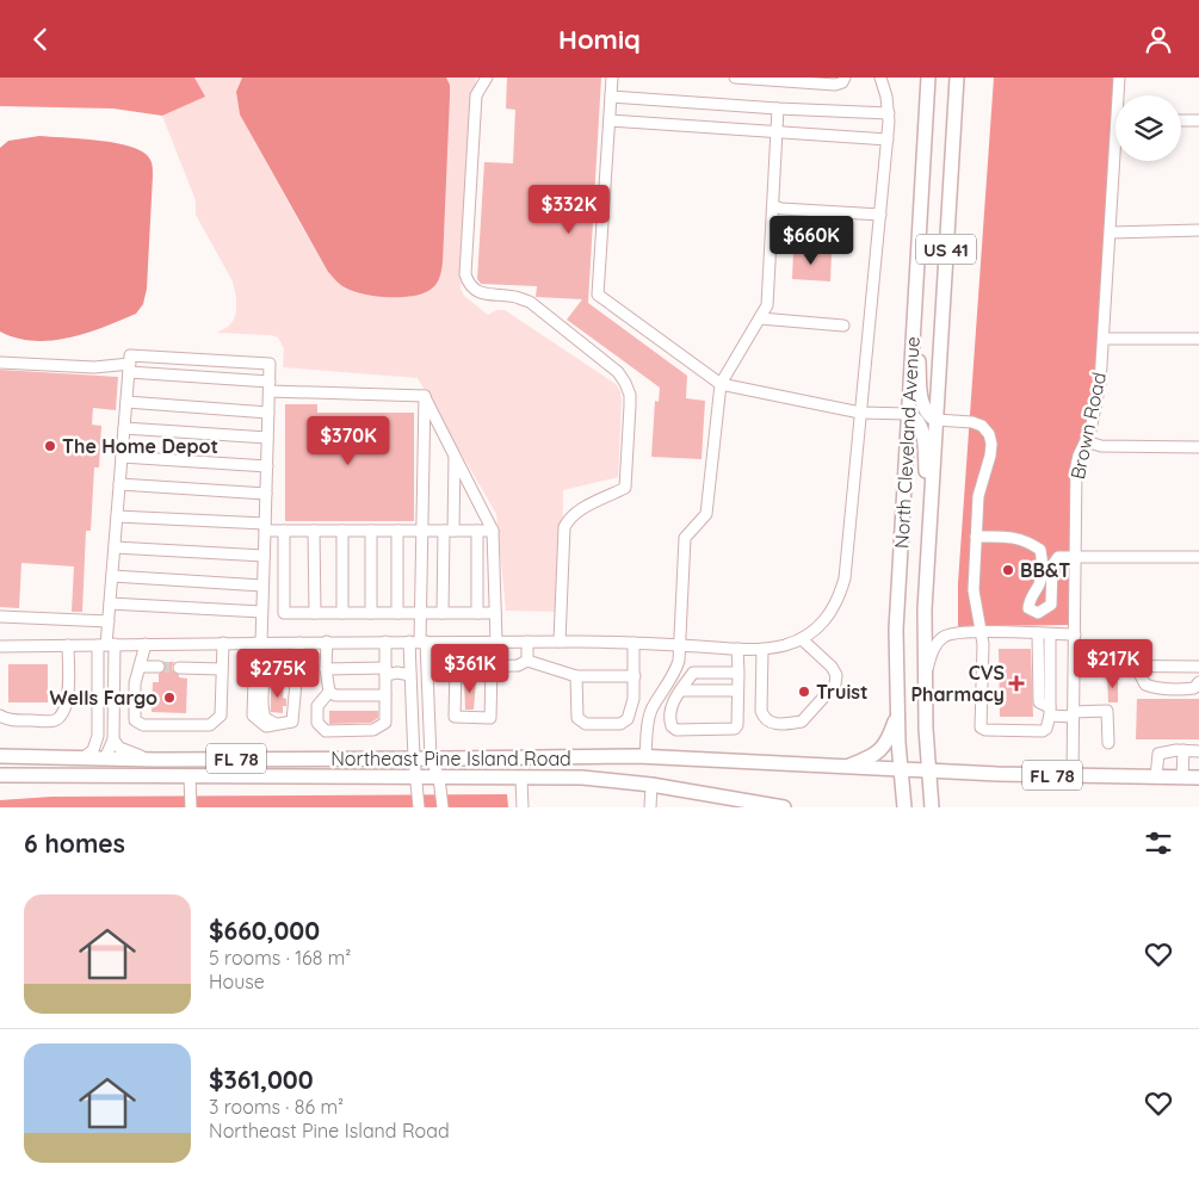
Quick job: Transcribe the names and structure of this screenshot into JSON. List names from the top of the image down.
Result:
{
  "streets": {
    "main road": [
      "US 41",
      "North Cleveland Avenue",
      "FL 78",
      "Northeast Pine Island Road"
    ],
    "street": ["Brown Road"]
  },
  "crossings": [
    ["Brown Road", "FL 78"],
    ["North Cleveland Avenue", "FL 78"],
    ["North Cleveland Avenue", "Northeast Pine Island Road"],
    ["FL 78", "Northeast Pine Island Road"]
  ],
  "places": {
    "other": [
      "The Home Depot",
      "BB&T",
      "Truist",
      "Wells Fargo"
    ],
    "health": ["CVS Pharmacy"]
  },
  "page": {
    "header": "Homiq",
    "price": [
      "$332K",
      "$660K",
      "$370K",
      "$217K",
      "$361K",
      "$275K"
    ],
    "heading": "6 homes",
    "list": [
      {
        "name": "$660,000",
        "note": "5 rooms · 168 m² · House"
      },
      {
        "name": "$361,000",
        "note": "3 rooms · 86 m² · Northeast Pine Island Road"
      }
    ]
  }
}
